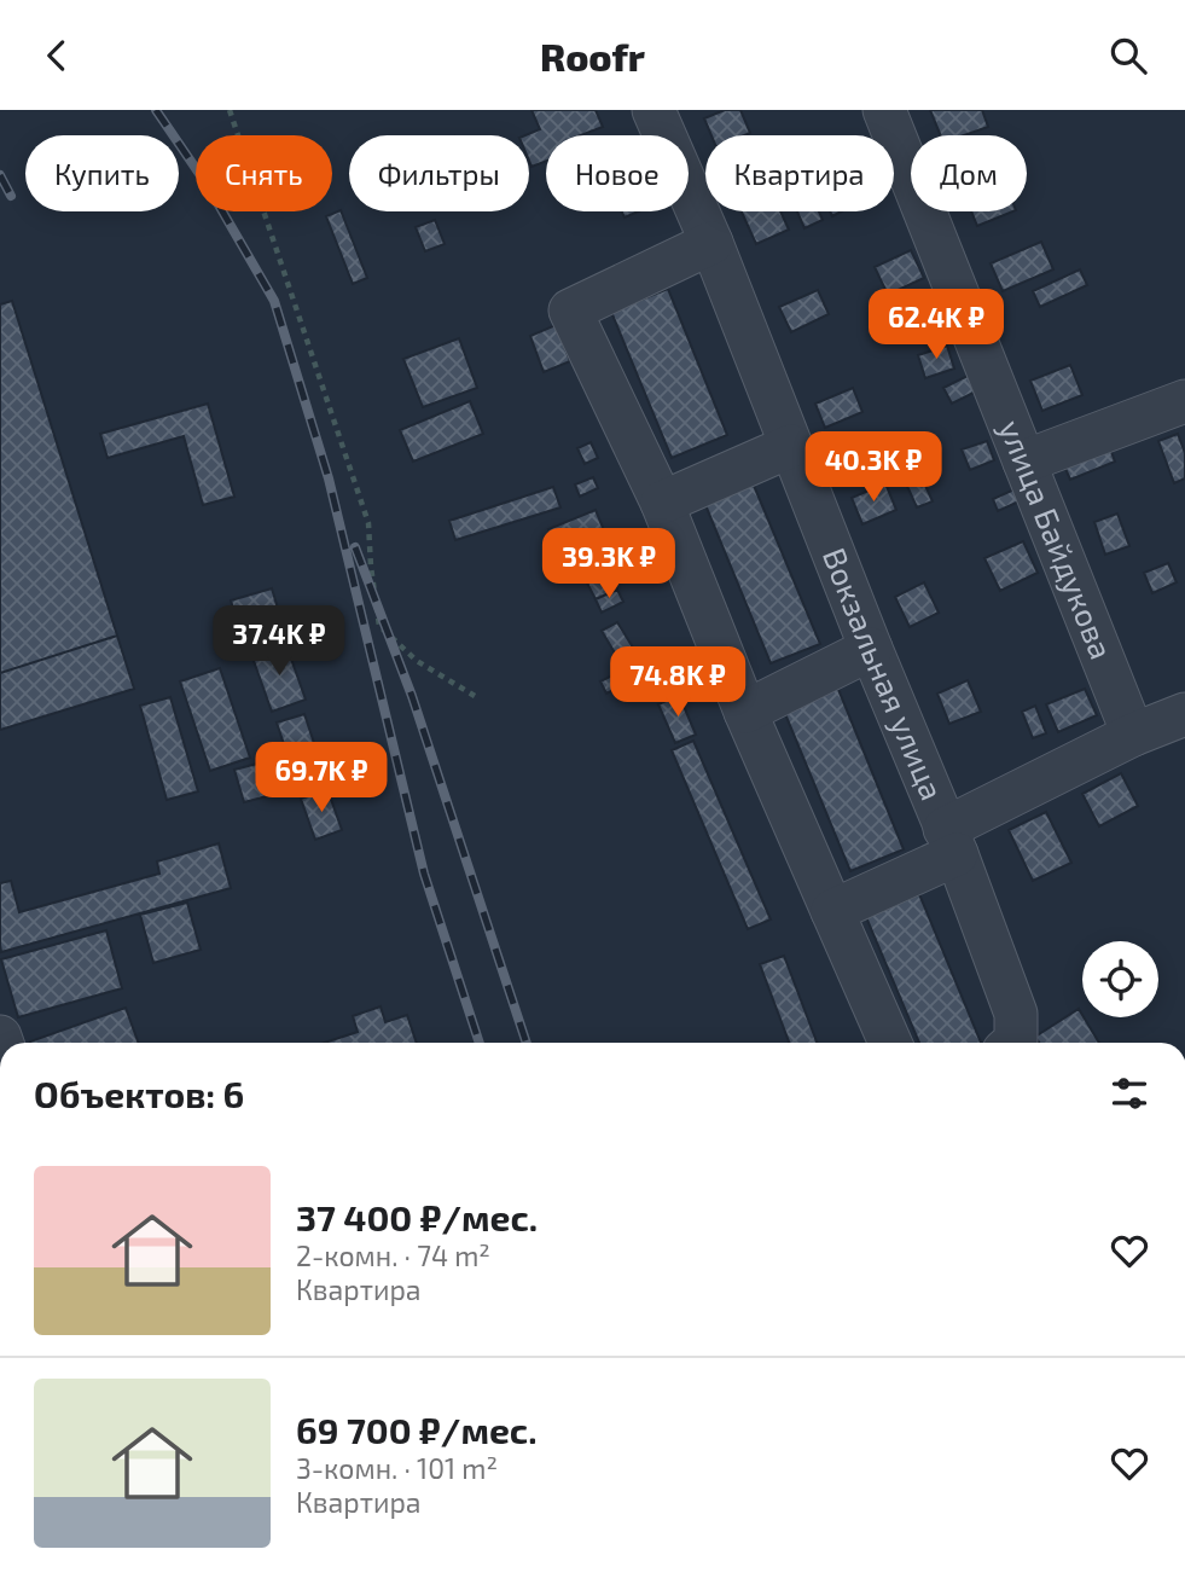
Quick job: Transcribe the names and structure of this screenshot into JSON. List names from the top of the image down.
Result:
{
  "streets": {
    "street": ["улица Байдукова", "Вокзальная улица"]
  },
  "page": {
    "header": "Roofr",
    "chip": [
      "Купить",
      "Снять",
      "Фильтры",
      "Новое",
      "Квартира",
      "Дом"
    ],
    "price": [
      "62.4K ₽",
      "40.3K ₽",
      "39.3K ₽",
      "37.4K ₽",
      "74.8K ₽",
      "69.7K ₽"
    ],
    "heading": "Объектов: 6",
    "list": [
      {
        "name": "37 400 ₽/мес.",
        "note": "2-комн. · 74 m² · Квартира"
      },
      {
        "name": "69 700 ₽/мес.",
        "note": "3-комн. · 101 m² · Квартира"
      }
    ]
  }
}
